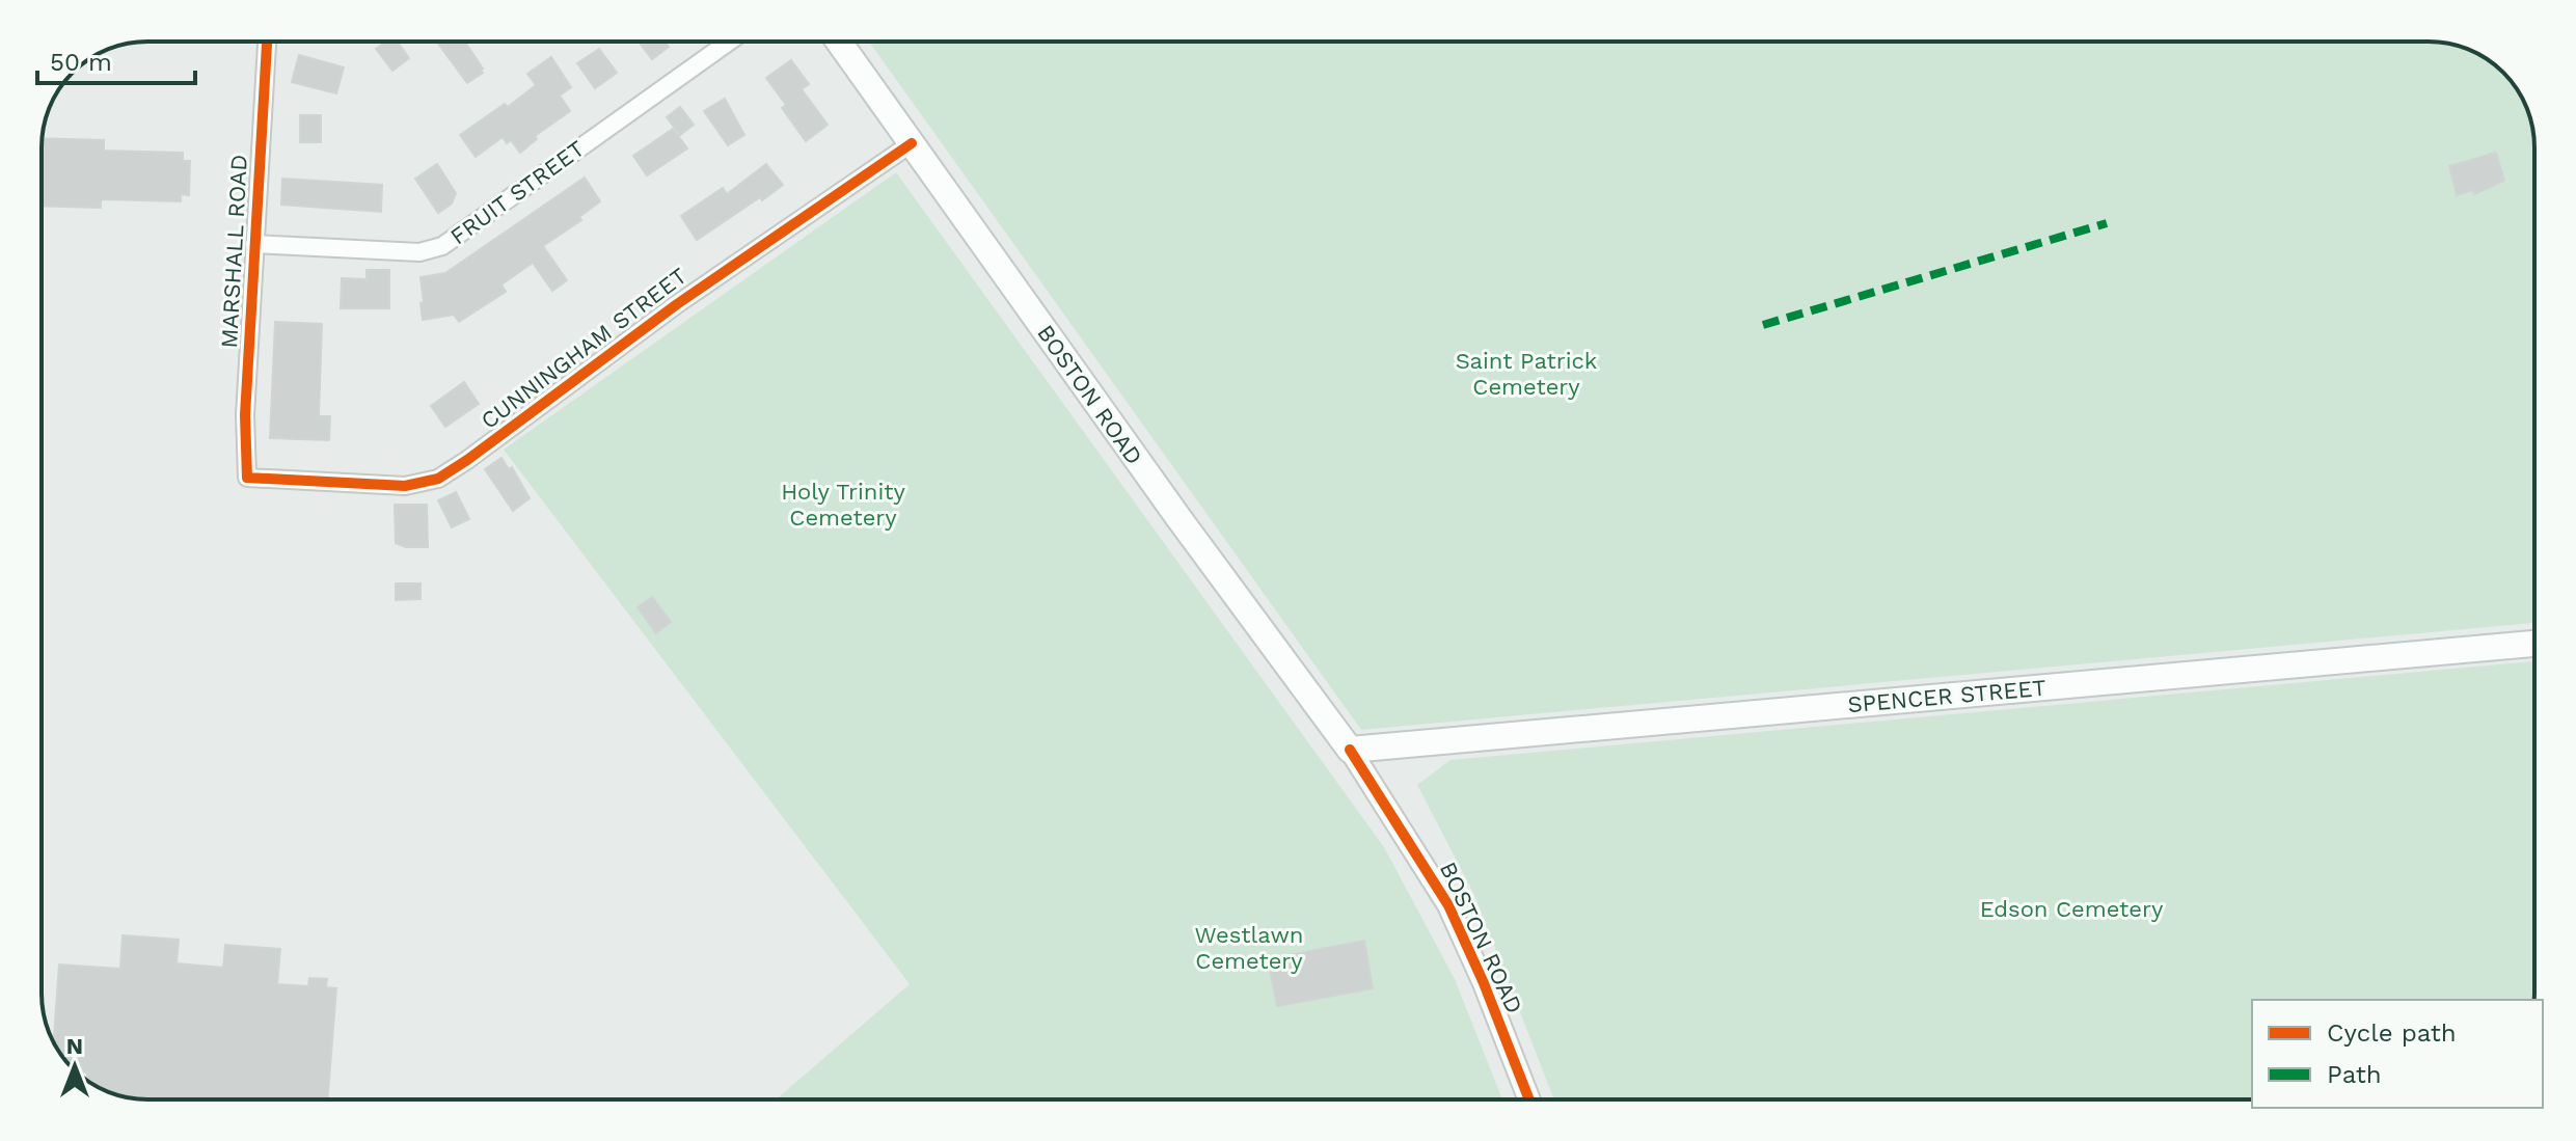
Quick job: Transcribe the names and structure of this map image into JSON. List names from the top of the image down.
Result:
{
  "streets": {
    "main road": ["BOSTON ROAD", "SPENCER STREET"],
    "street": ["FRUIT STREET", "MARSHALL ROAD", "CUNNINGHAM STREET"]
  },
  "crossings": [
    ["FRUIT STREET", "MARSHALL ROAD"],
    ["MARSHALL ROAD", "CUNNINGHAM STREET"],
    ["CUNNINGHAM STREET", "BOSTON ROAD"],
    ["BOSTON ROAD", "SPENCER STREET"]
  ],
  "parks": [
    "Saint Patrick Cemetery",
    "Holy Trinity Cemetery",
    "Edson Cemetery",
    "Westlawn Cemetery"
  ],
  "legend": ["Cycle path", "Path"],
  "scale_bar": "50 m",
  "north": "top"
}
